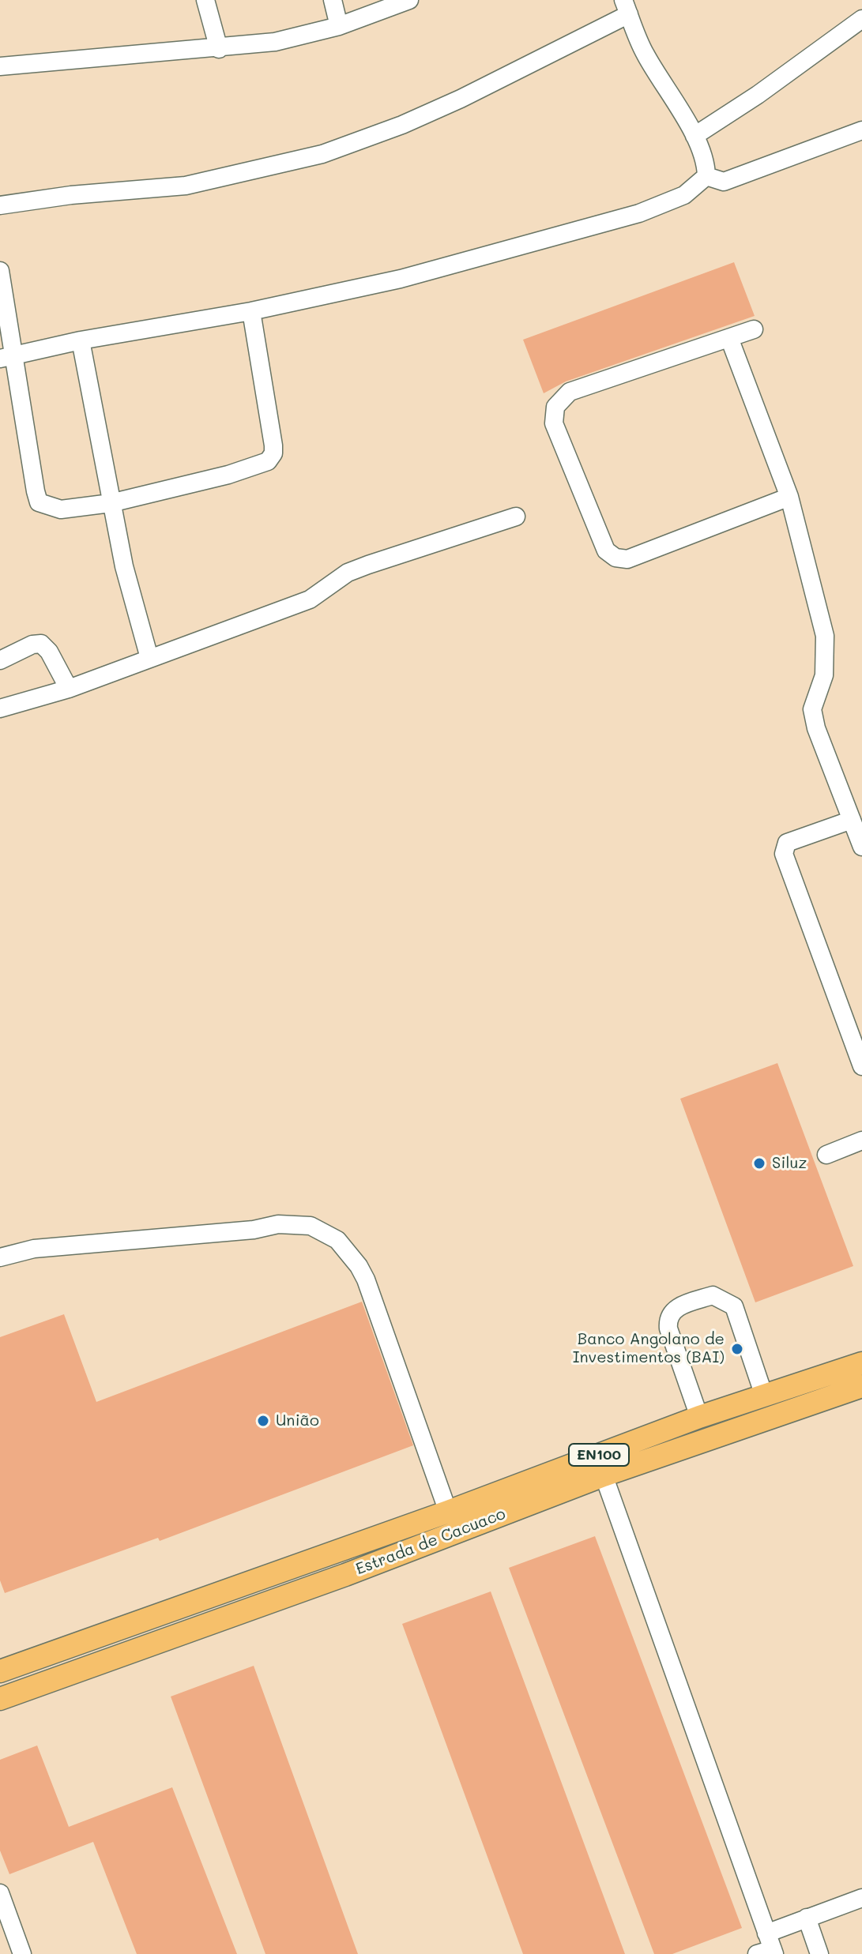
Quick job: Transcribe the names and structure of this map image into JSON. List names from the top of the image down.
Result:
{
  "streets": {
    "main road": ["EN100", "Estrada de Cacuaco"]
  },
  "places": ["Siluz", "Banco Angolano de Investimentos (BAI)", "União"]
}
